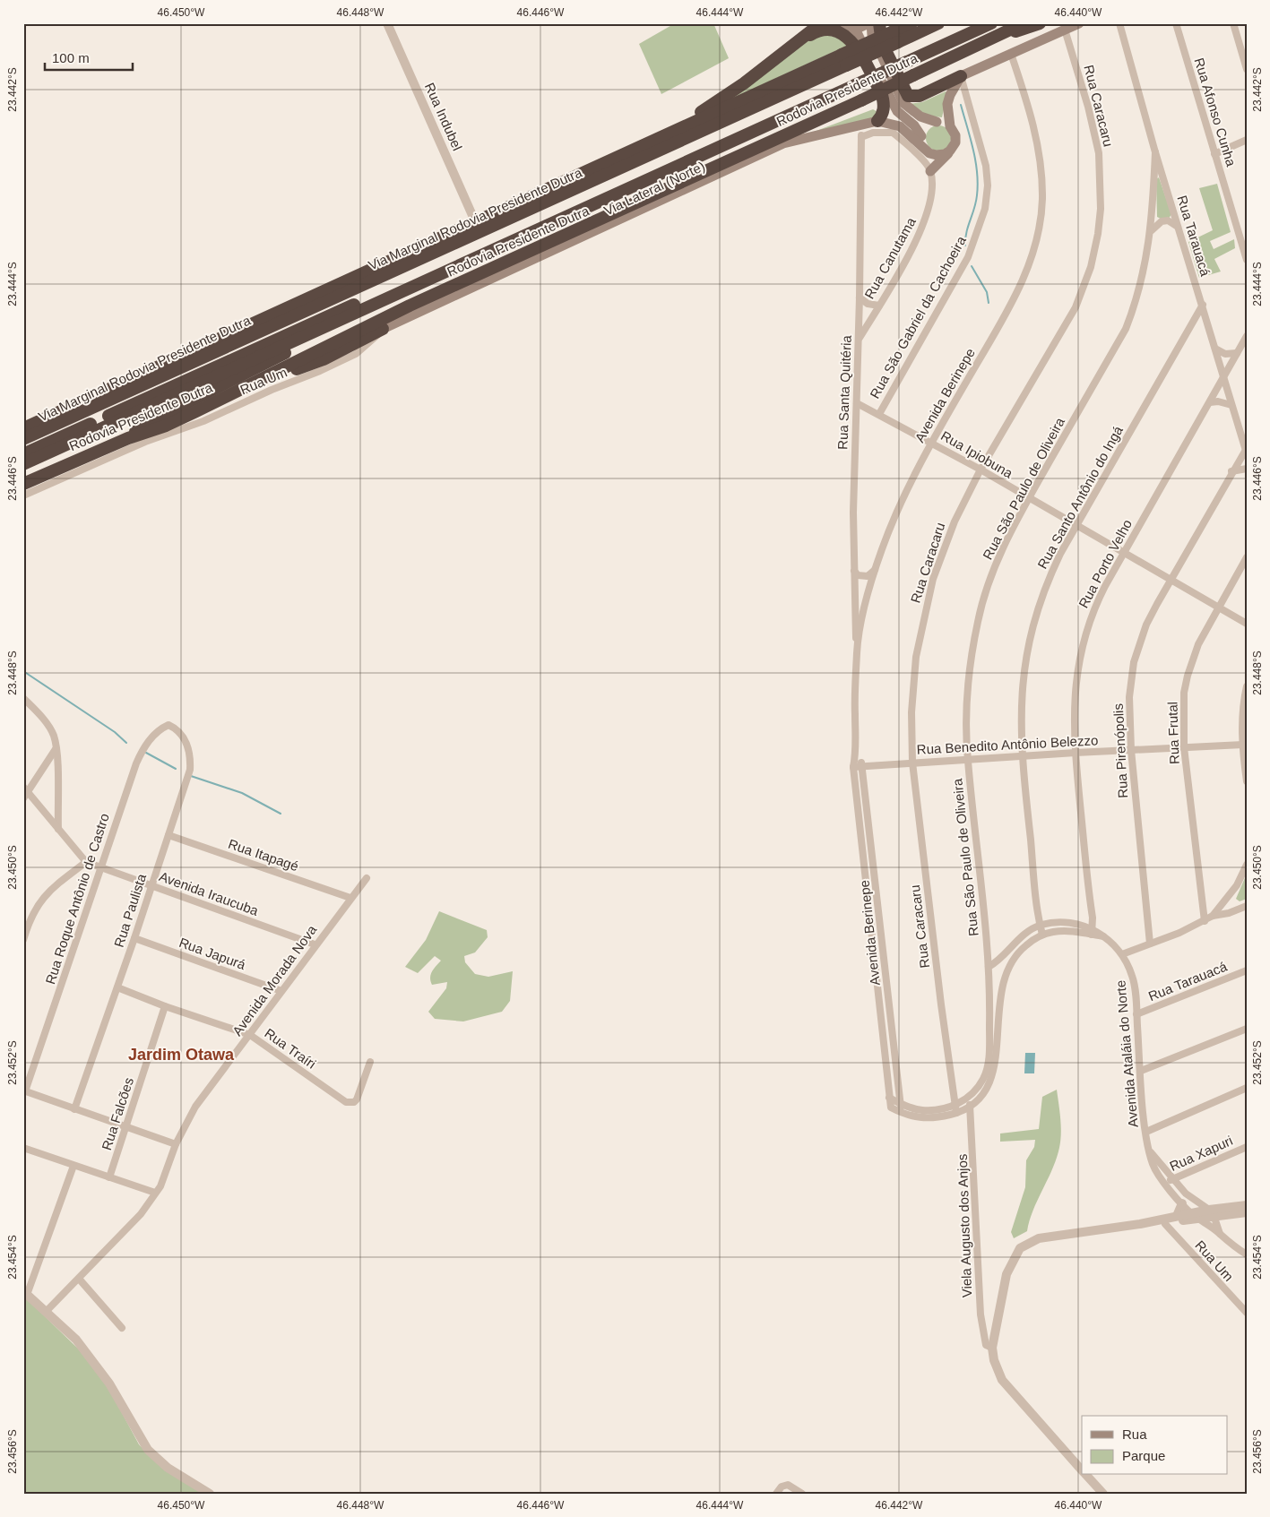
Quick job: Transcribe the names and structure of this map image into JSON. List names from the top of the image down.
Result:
{
  "streets": {
    "highway": ["Rodovia Presidente Dutra", "Via Marginal Rodovia Presidente Dutra"],
    "main road": ["Via Lateral (Norte)"],
    "street": [
      "Rua Caracaru",
      "Rua Afonso Cunha",
      "Rua Indubel",
      "Rua Tarauacá",
      "Rua Canutama",
      "Rua São Gabriel da Cachoeira",
      "Rua Um",
      "Rua Santa Quitéria",
      "Avenida Berinepe",
      "Rua Ipiobuna",
      "Rua São Paulo de Oliveira",
      "Rua Santo Antônio do Ingá",
      "Rua Porto Velho",
      "Rua Frutal",
      "Rua Benedito Antônio Belezzo",
      "Rua Pirenópolis",
      "Rua Itapagé",
      "Avenida Iraucuba",
      "Rua Roque Antônio de Castro",
      "Rua Paulista",
      "Rua Japurá",
      "Avenida Morada Nova",
      "Rua Traíri",
      "Avenida Ataláia do Norte",
      "Rua Falcões",
      "Rua Xapuri",
      "Viela Augusto dos Anjos"
    ]
  },
  "crossings": [
    ["Rua Caracaru", "Rua Ipiobuna"],
    ["Rua Caracaru", "Rua Benedito Antônio Belezzo"],
    ["Rua Caracaru", "Avenida Ataláia do Norte"],
    ["Via Lateral (Norte)", "Rua Um"],
    ["Rua Tarauacá", "Rua São Paulo de Oliveira"],
    ["Rua Tarauacá", "Rua Santo Antônio do Ingá"],
    ["Rua Tarauacá", "Rua Porto Velho"],
    ["Rua Tarauacá", "Rua Pirenópolis"],
    ["Rua Tarauacá", "Avenida Ataláia do Norte"],
    ["Rua Canutama", "Rua Santa Quitéria"],
    ["Rua São Gabriel da Cachoeira", "Rua Ipiobuna"],
    ["Rua Santa Quitéria", "Avenida Berinepe"],
    ["Rua Santa Quitéria", "Rua Ipiobuna"],
    ["Avenida Berinepe", "Rua Ipiobuna"],
    ["Avenida Berinepe", "Rua Benedito Antônio Belezzo"],
    ["Avenida Berinepe", "Avenida Ataláia do Norte"],
    ["Rua Ipiobuna", "Rua São Paulo de Oliveira"],
    ["Rua Ipiobuna", "Rua Santo Antônio do Ingá"],
    ["Rua Ipiobuna", "Rua Porto Velho"],
    ["Rua Ipiobuna", "Rua Frutal"],
    ["Rua Ipiobuna", "Rua Pirenópolis"],
    ["Rua São Paulo de Oliveira", "Rua Benedito Antônio Belezzo"],
    ["Rua São Paulo de Oliveira", "Avenida Ataláia do Norte"],
    ["Rua São Paulo de Oliveira", "Viela Augusto dos Anjos"],
    ["Rua Santo Antônio do Ingá", "Rua Benedito Antônio Belezzo"],
    ["Rua Santo Antônio do Ingá", "Avenida Ataláia do Norte"],
    ["Rua Porto Velho", "Rua Benedito Antônio Belezzo"],
    ["Rua Porto Velho", "Avenida Ataláia do Norte"],
    ["Rua Frutal", "Rua Benedito Antônio Belezzo"],
    ["Rua Benedito Antônio Belezzo", "Rua Pirenópolis"],
    ["Rua Itapagé", "Rua Paulista"],
    ["Rua Itapagé", "Avenida Morada Nova"],
    ["Avenida Iraucuba", "Rua Roque Antônio de Castro"],
    ["Avenida Iraucuba", "Rua Paulista"],
    ["Avenida Iraucuba", "Avenida Morada Nova"],
    ["Rua Roque Antônio de Castro", "Rua Paulista"],
    ["Rua Paulista", "Rua Japurá"],
    ["Rua Paulista", "Rua Traíri"],
    ["Rua Japurá", "Avenida Morada Nova"],
    ["Avenida Morada Nova", "Rua Traíri"],
    ["Rua Traíri", "Rua Falcões"],
    ["Avenida Ataláia do Norte", "Rua Xapuri"],
    ["Avenida Ataláia do Norte", "Viela Augusto dos Anjos"]
  ],
  "districts": ["Jardim Otawa"],
  "legend": ["Rua", "Parque"],
  "scale_bar": "100 m",
  "coordinates": [
    "46.450°W",
    "46.448°W",
    "46.446°W",
    "46.444°W",
    "46.442°W",
    "46.440°W",
    "23.442°S",
    "23.444°S",
    "23.446°S",
    "23.448°S",
    "23.450°S",
    "23.452°S",
    "23.454°S",
    "23.456°S"
  ]
}
